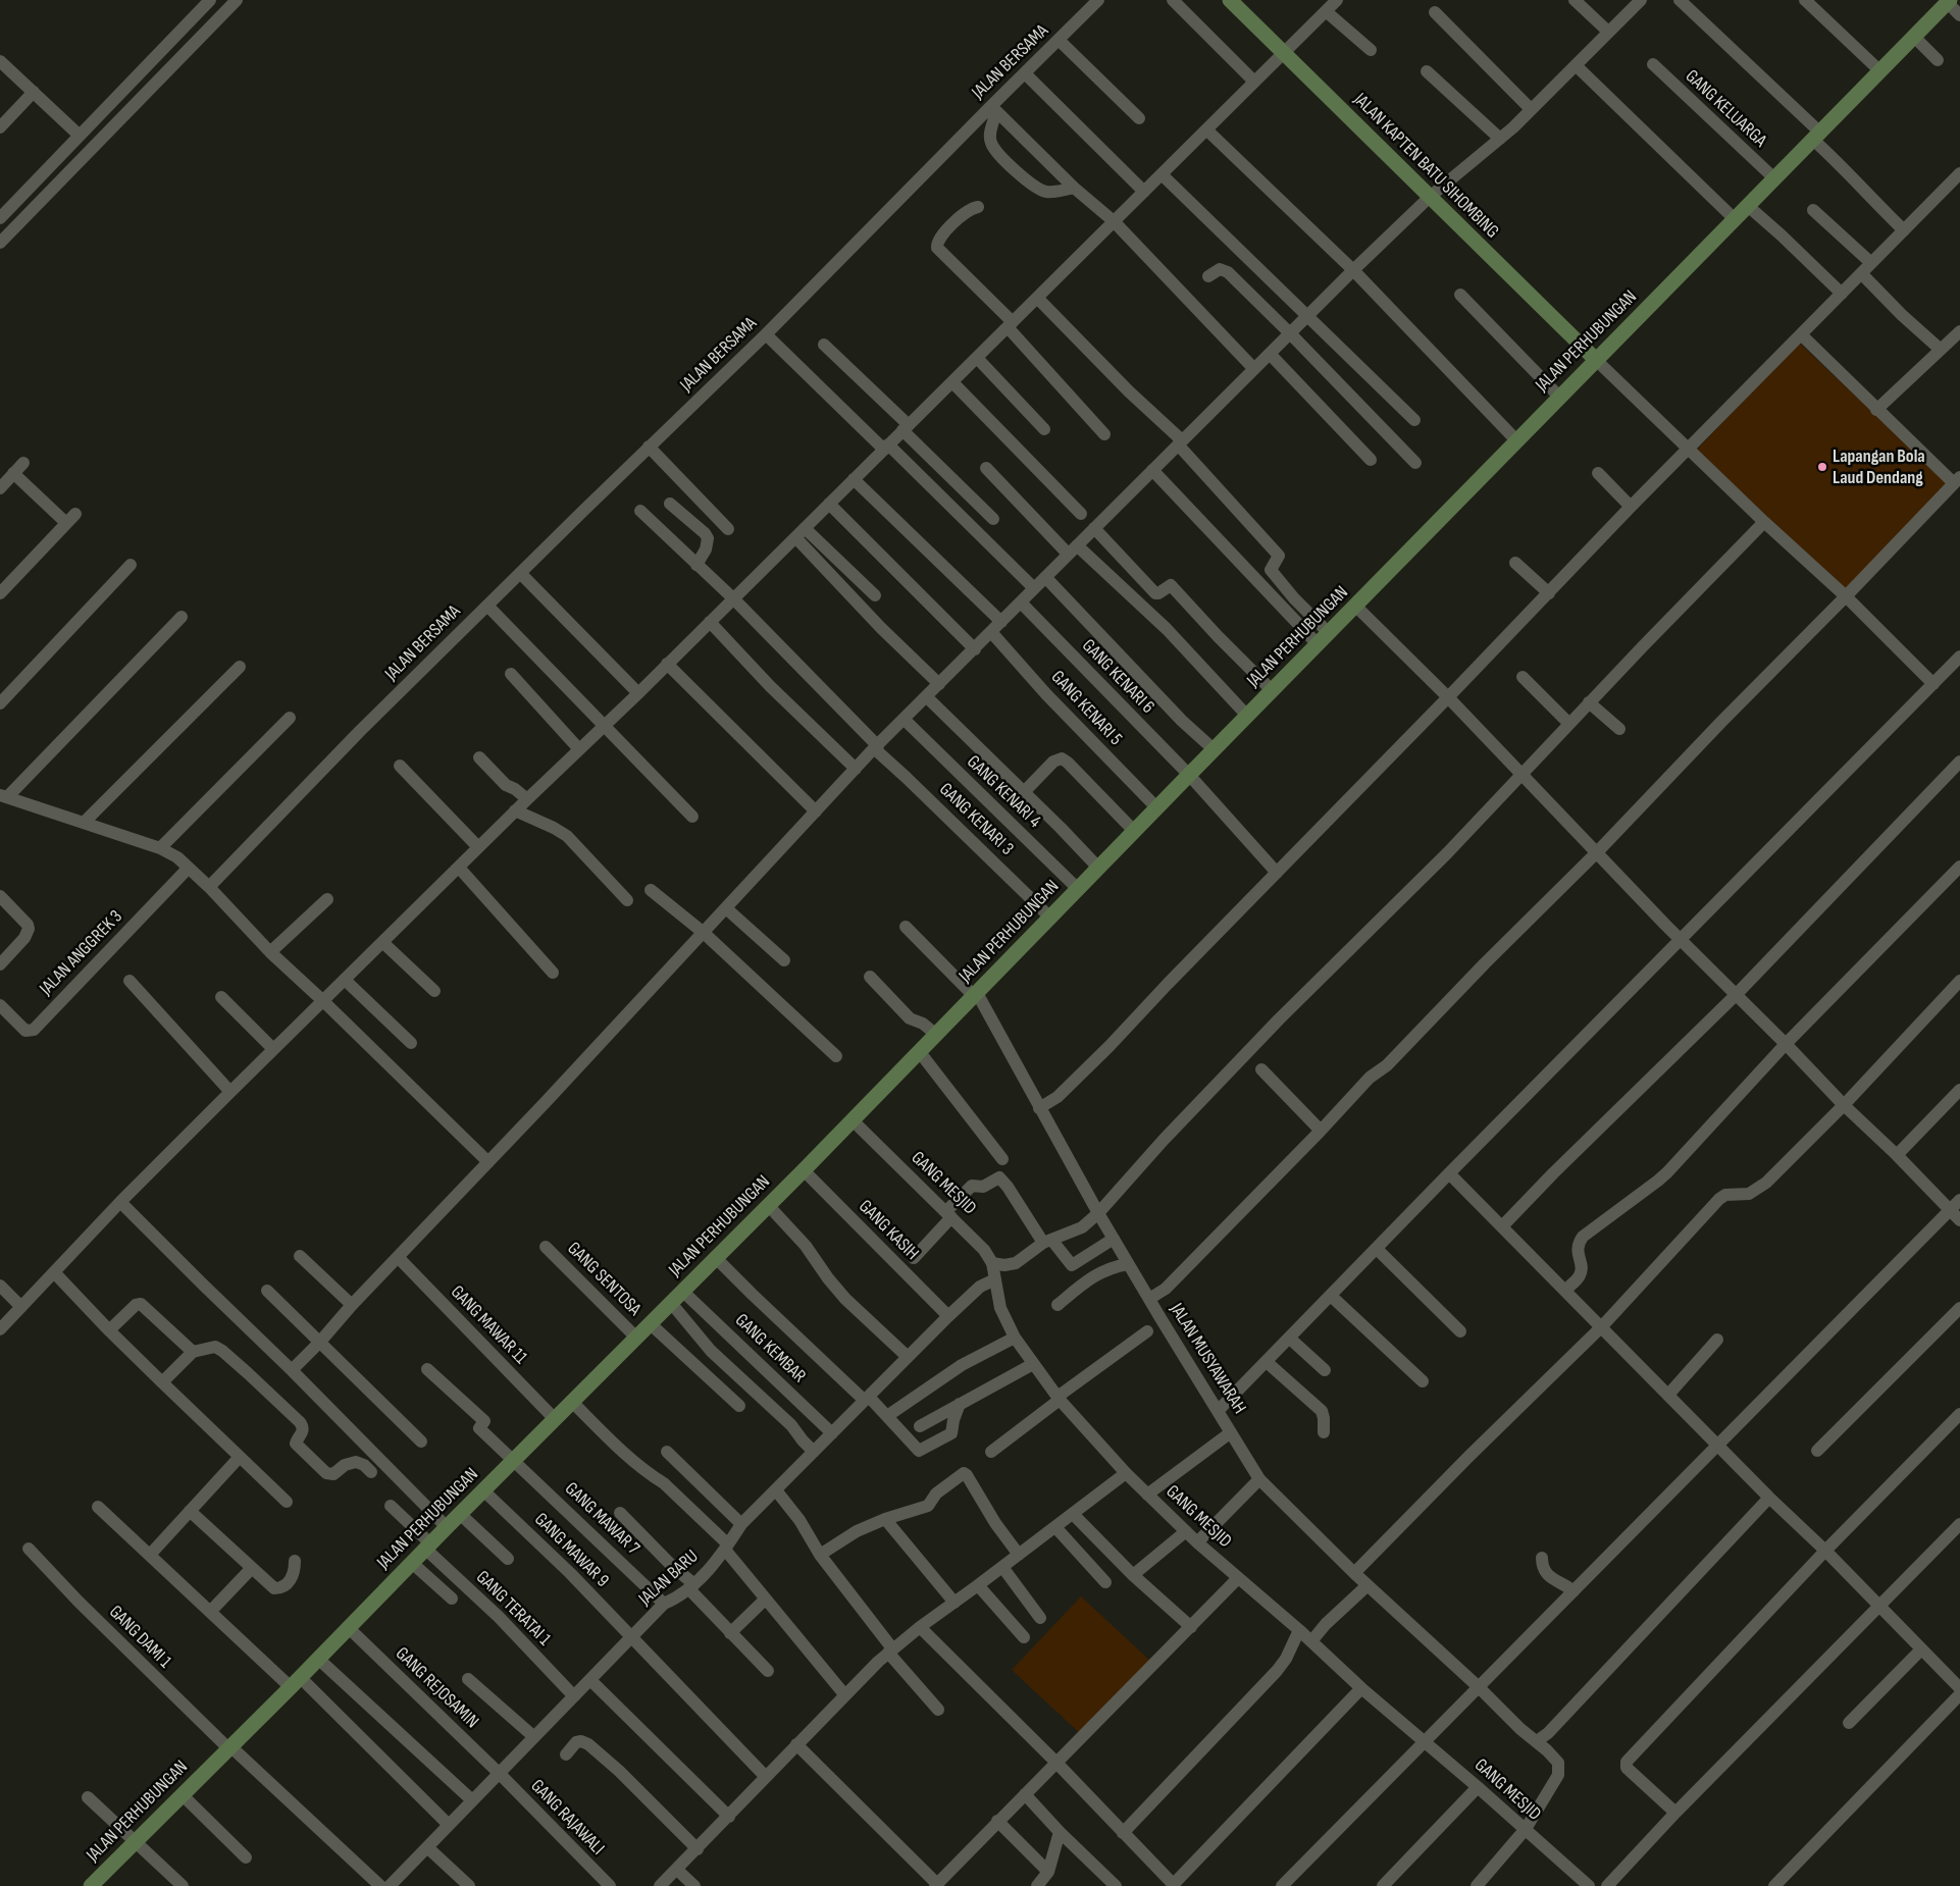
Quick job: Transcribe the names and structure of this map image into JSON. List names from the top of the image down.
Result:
{
  "streets": {
    "main road": ["JALAN KAPTEN BATU SIHOMBING", "JALAN PERHUBUNGAN"],
    "street": [
      "JALAN BERSAMA",
      "GANG KELUARGA",
      "GANG KENARI 6",
      "GANG KENARI 5",
      "GANG KENARI 4",
      "GANG KENARI 3",
      "JALAN ANGGREK 3",
      "GANG MESJID",
      "GANG KASIH",
      "GANG SENTOSA",
      "GANG MAWAR 11",
      "GANG KEMBAR",
      "JALAN MUSYAWARAH",
      "GANG MAWAR 7",
      "GANG MAWAR 9",
      "JALAN BARU",
      "GANG TERATAI 1",
      "GANG DAMI 1",
      "GANG REJOSAMIN",
      "GANG RAJAWALI"
    ]
  },
  "crossings": [
    ["GANG KELUARGA", "JALAN PERHUBUNGAN"],
    ["JALAN KAPTEN BATU SIHOMBING", "JALAN PERHUBUNGAN"],
    ["JALAN PERHUBUNGAN", "GANG KENARI 6"],
    ["JALAN PERHUBUNGAN", "GANG KENARI 5"],
    ["JALAN PERHUBUNGAN", "GANG KENARI 4"],
    ["JALAN PERHUBUNGAN", "GANG KENARI 3"],
    ["JALAN PERHUBUNGAN", "GANG MESJID"],
    ["JALAN PERHUBUNGAN", "GANG KASIH"],
    ["JALAN PERHUBUNGAN", "GANG SENTOSA"],
    ["JALAN PERHUBUNGAN", "GANG MAWAR 11"],
    ["JALAN PERHUBUNGAN", "GANG KEMBAR"],
    ["JALAN PERHUBUNGAN", "JALAN MUSYAWARAH"],
    ["JALAN PERHUBUNGAN", "GANG MAWAR 7"],
    ["JALAN PERHUBUNGAN", "GANG MAWAR 9"],
    ["JALAN PERHUBUNGAN", "GANG TERATAI 1"],
    ["JALAN PERHUBUNGAN", "GANG DAMI 1"],
    ["JALAN PERHUBUNGAN", "GANG REJOSAMIN"],
    ["GANG MESJID", "JALAN MUSYAWARAH"],
    ["GANG MESJID", "JALAN BARU"],
    ["GANG KASIH", "JALAN BARU"],
    ["GANG KEMBAR", "JALAN BARU"],
    ["GANG MAWAR 7", "JALAN BARU"],
    ["GANG MAWAR 9", "JALAN BARU"],
    ["JALAN BARU", "GANG TERATAI 1"],
    ["JALAN BARU", "GANG REJOSAMIN"],
    ["JALAN BARU", "GANG RAJAWALI"],
    ["GANG REJOSAMIN", "GANG RAJAWALI"]
  ],
  "places": ["Lapangan Bola Laud Dendang"]
}
